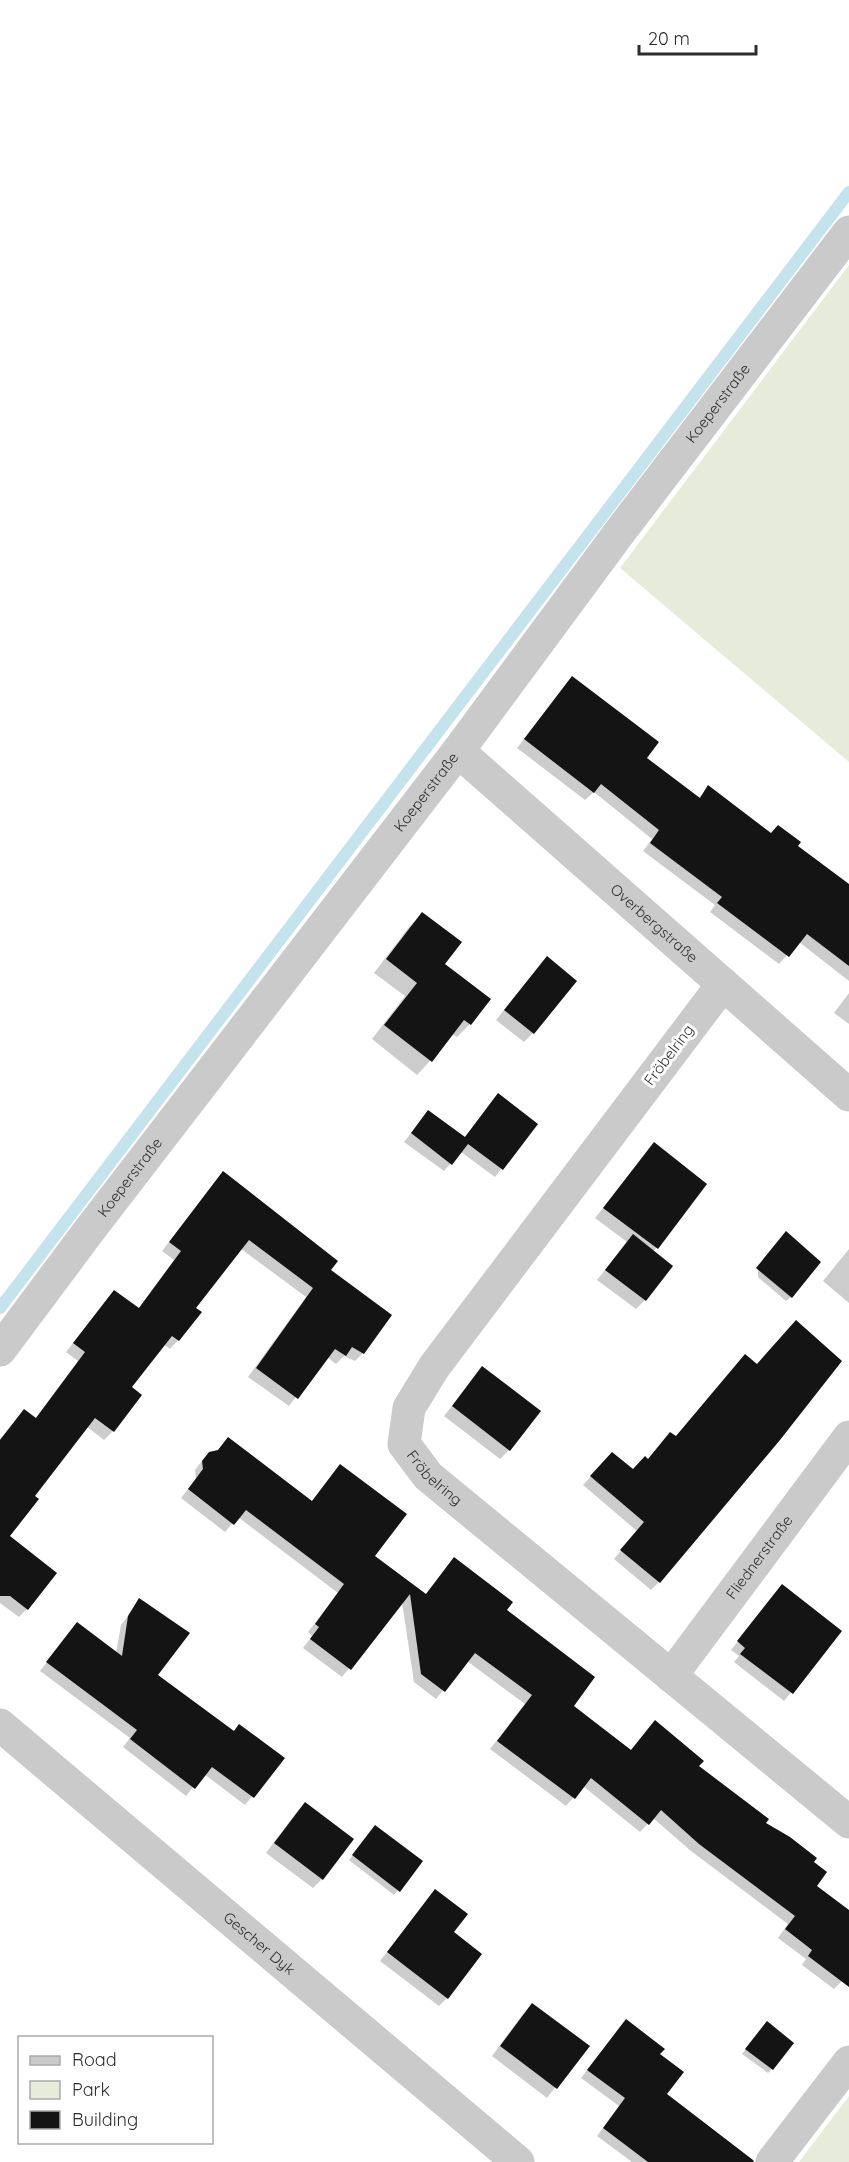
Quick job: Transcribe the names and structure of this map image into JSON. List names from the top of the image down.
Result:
{
  "streets": {
    "street": [
      "Koeperstraße",
      "Overbergstraße",
      "Fröbelring",
      "Fliednerstraße",
      "Gescher Dyk"
    ]
  },
  "crossings": [
    ["Koeperstraße", "Overbergstraße"],
    ["Overbergstraße", "Fröbelring"],
    ["Fröbelring", "Fliednerstraße"]
  ],
  "legend": ["Road", "Park", "Building"],
  "scale_bar": "20 m"
}
